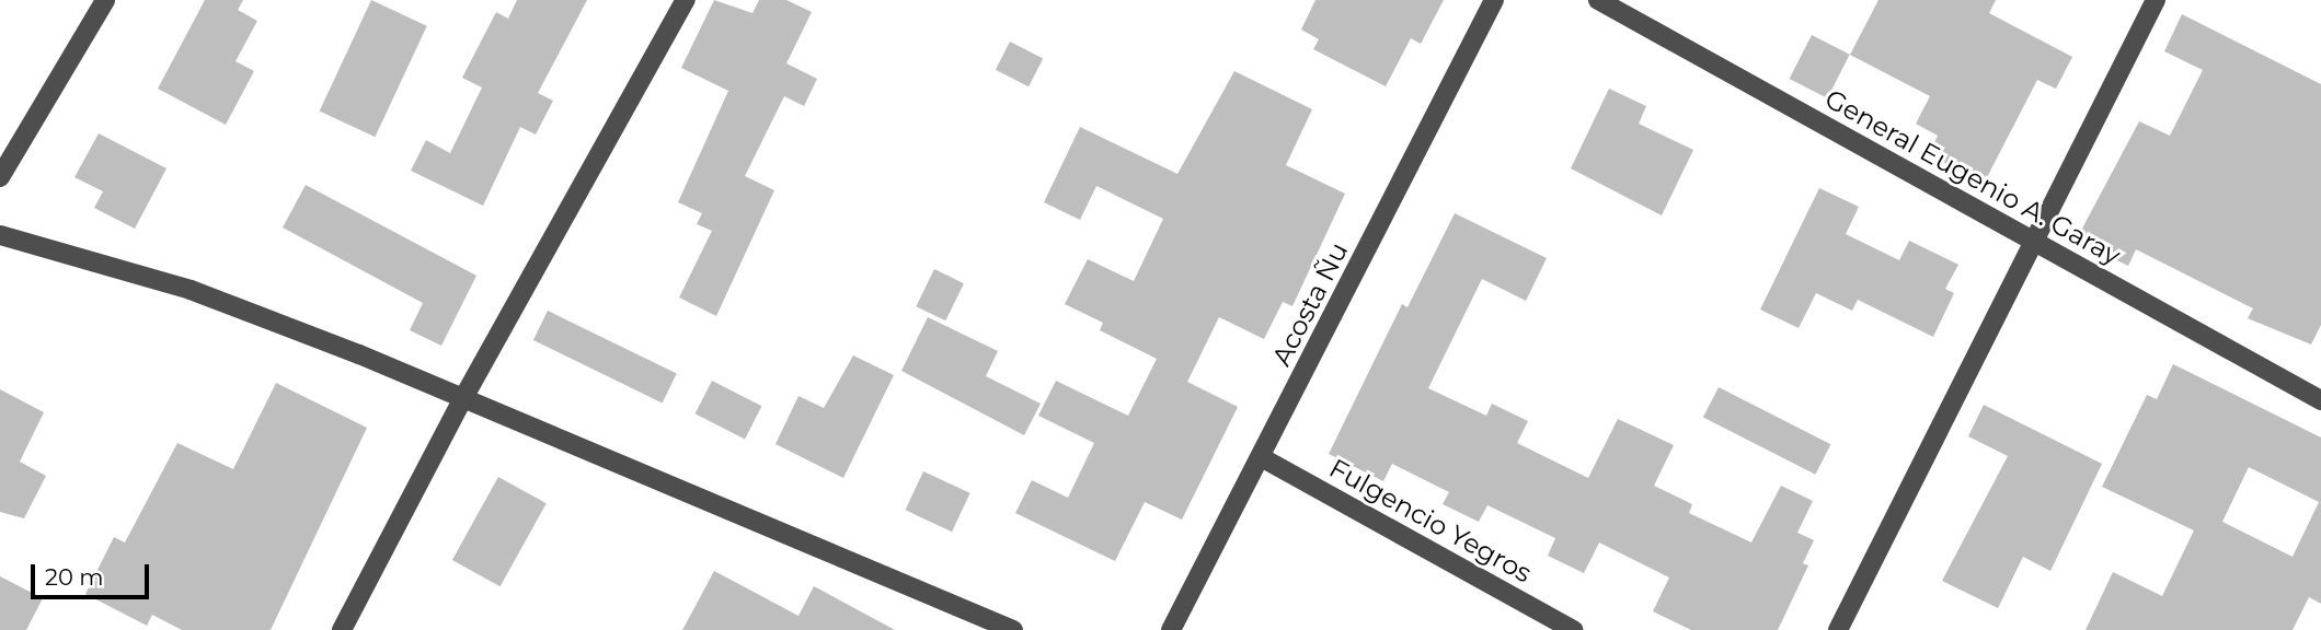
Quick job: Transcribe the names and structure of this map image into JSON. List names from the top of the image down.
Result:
{
  "streets": {
    "street": ["General Eugenio A. Garay", "Acosta Ñu", "Fulgencio Yegros"]
  },
  "crossings": [
    ["Acosta Ñu", "Fulgencio Yegros"]
  ],
  "scale_bar": "20 m"
}
